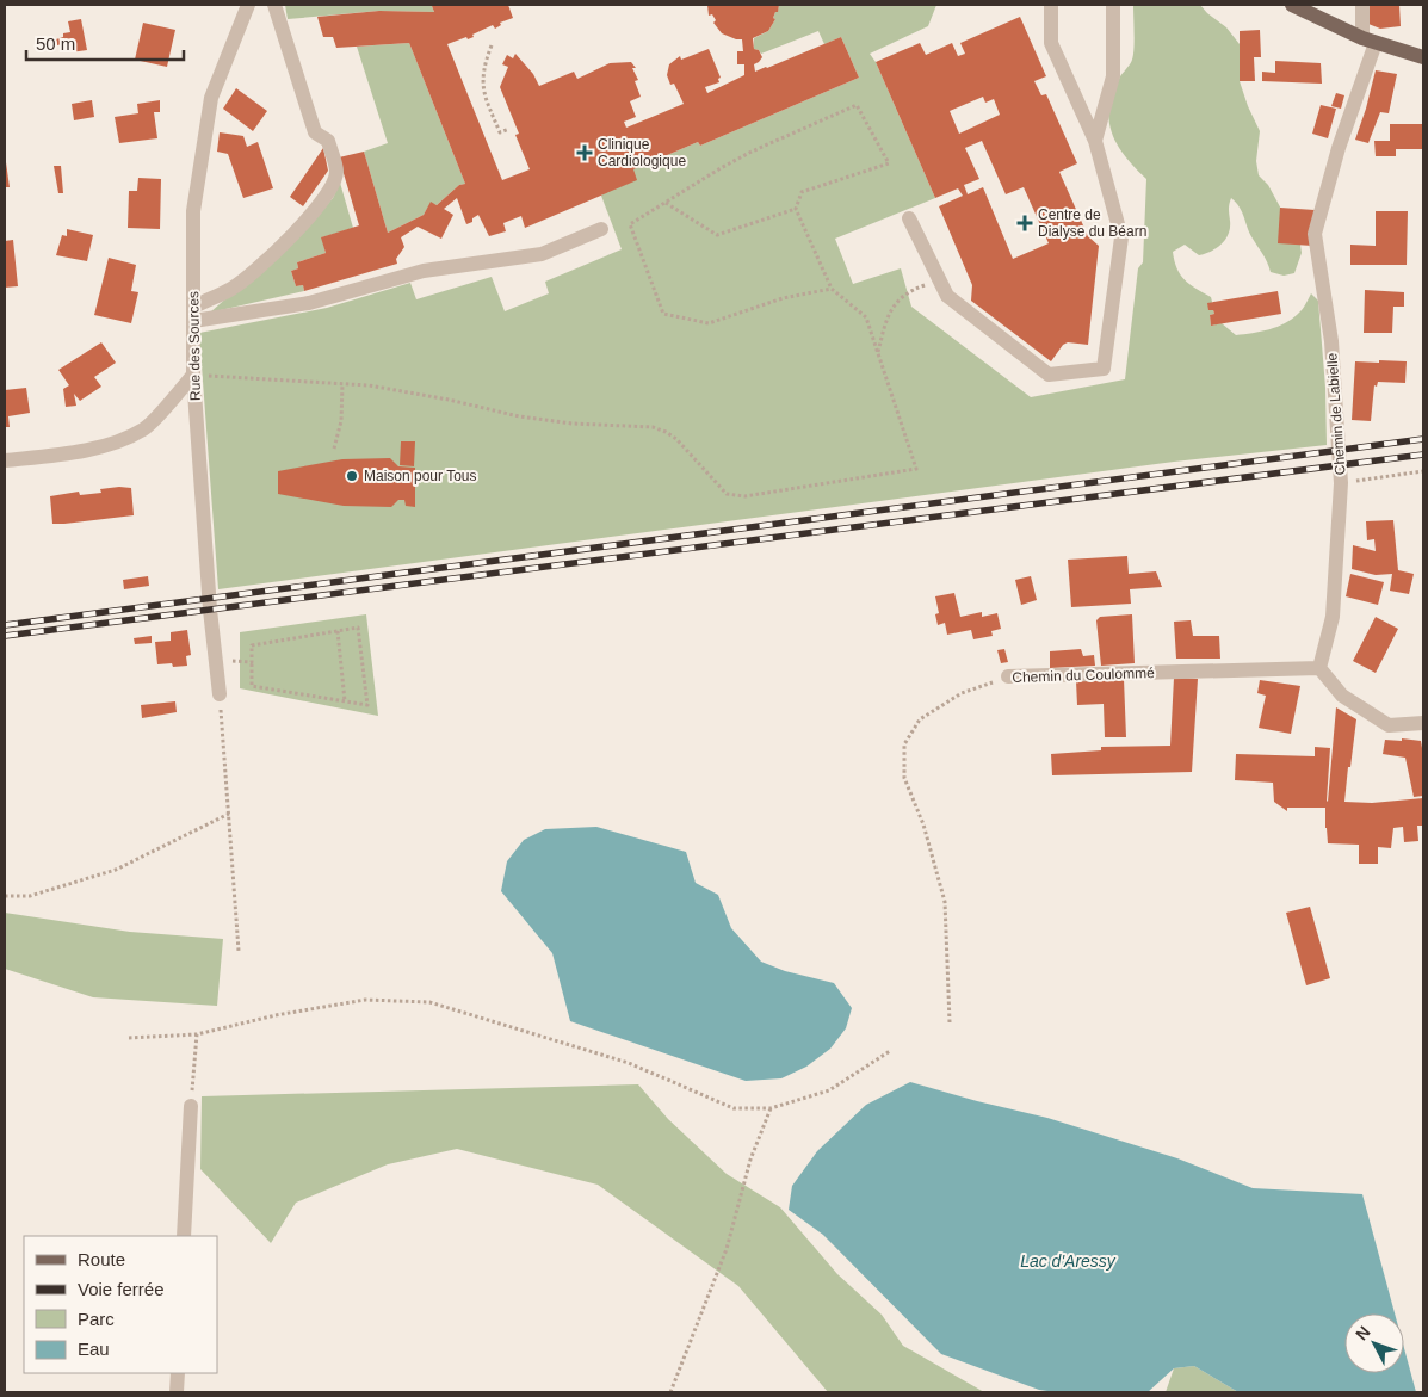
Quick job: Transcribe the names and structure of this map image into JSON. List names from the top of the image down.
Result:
{
  "streets": {
    "street": ["Rue des Sources", "Chemin de Labielle", "Chemin du Coulommé"]
  },
  "crossings": [
    ["Chemin de Labielle", "Chemin du Coulommé"]
  ],
  "water": ["Lac d'Aressy"],
  "places": {
    "health": ["Clinique Cardiologique", "Centre de Dialyse du Béarn"],
    "other": ["Maison pour Tous"]
  },
  "legend": [
    "Route",
    "Voie ferrée",
    "Parc",
    "Eau"
  ],
  "scale_bar": "50 m",
  "north": "top left"
}
